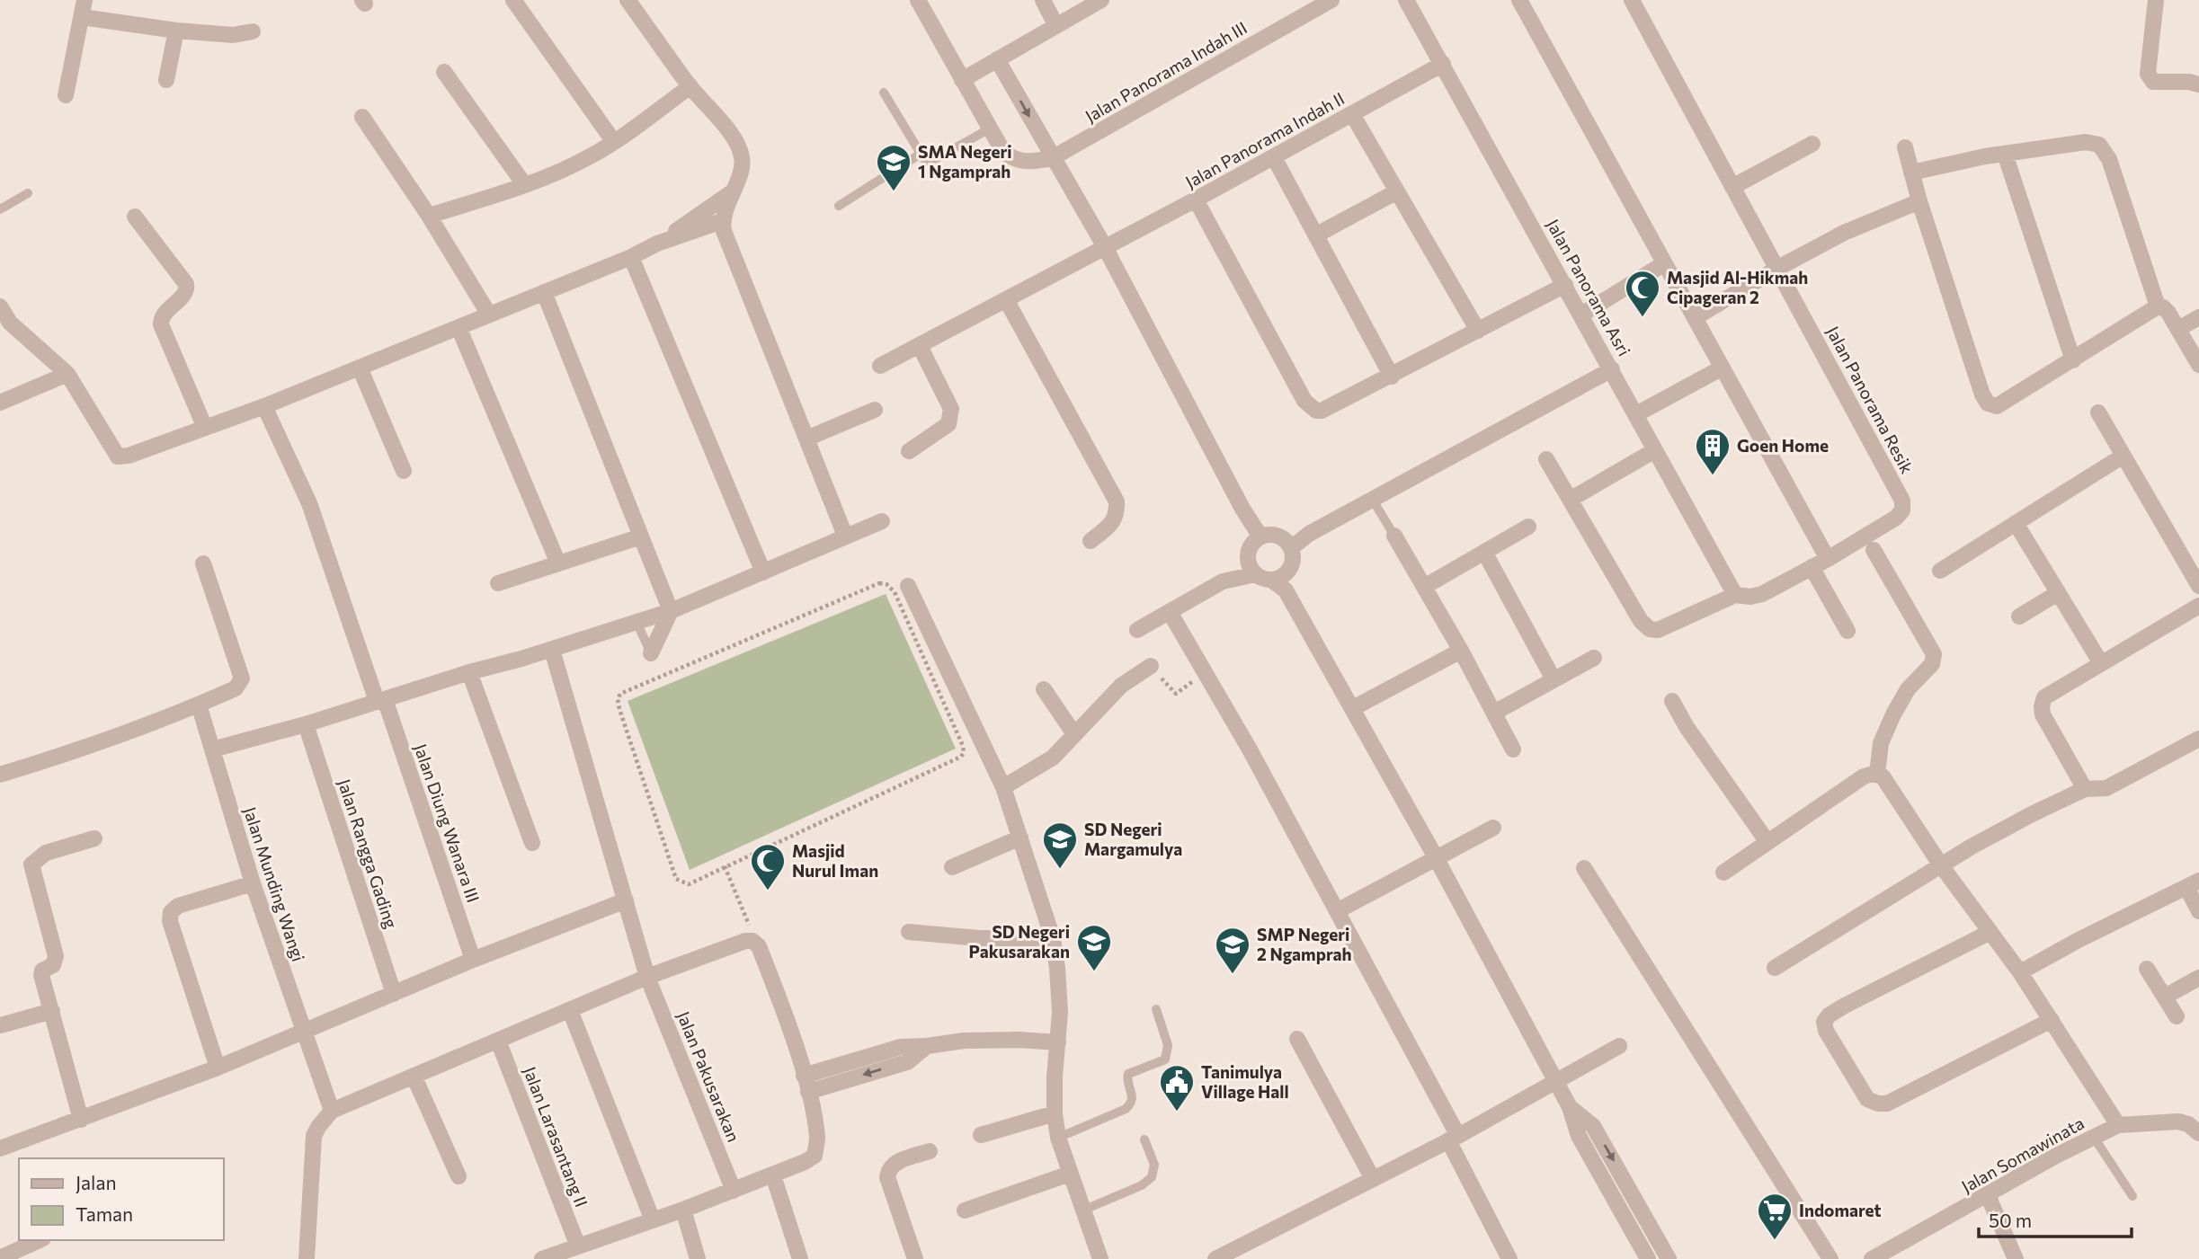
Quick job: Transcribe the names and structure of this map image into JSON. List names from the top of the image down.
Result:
{
  "streets": {
    "street": [
      "Jalan Panorama Indah III",
      "Jalan Panorama Indah II",
      "Jalan Panorama Asri",
      "Jalan Panorama Resik",
      "Jalan Diung Wanara III",
      "Jalan Rangga Gading",
      "Jalan Munding Wangi",
      "Jalan Pakusarakan",
      "Jalan Larasantang II",
      "Jalan Somawinata"
    ]
  },
  "crossings": [
    ["Jalan Panorama Indah II", "Jalan Panorama Asri"],
    ["Jalan Panorama Asri", "Jalan Panorama Resik"]
  ],
  "places": {
    "school or university": [
      "SMA Negeri 1 Ngamprah",
      "SD Negeri Margamulya",
      "SD Negeri Pakusarakan",
      "SMP Negeri 2 Ngamprah"
    ],
    "mosque": ["Masjid Al-Hikmah Cipageran 2", "Masjid Nurul Iman"],
    "building": ["Goen Home"],
    "public building": ["Tanimulya Village Hall"],
    "supermarket": ["Indomaret"]
  },
  "legend": ["Jalan", "Taman"],
  "scale_bar": "50 m"
}
